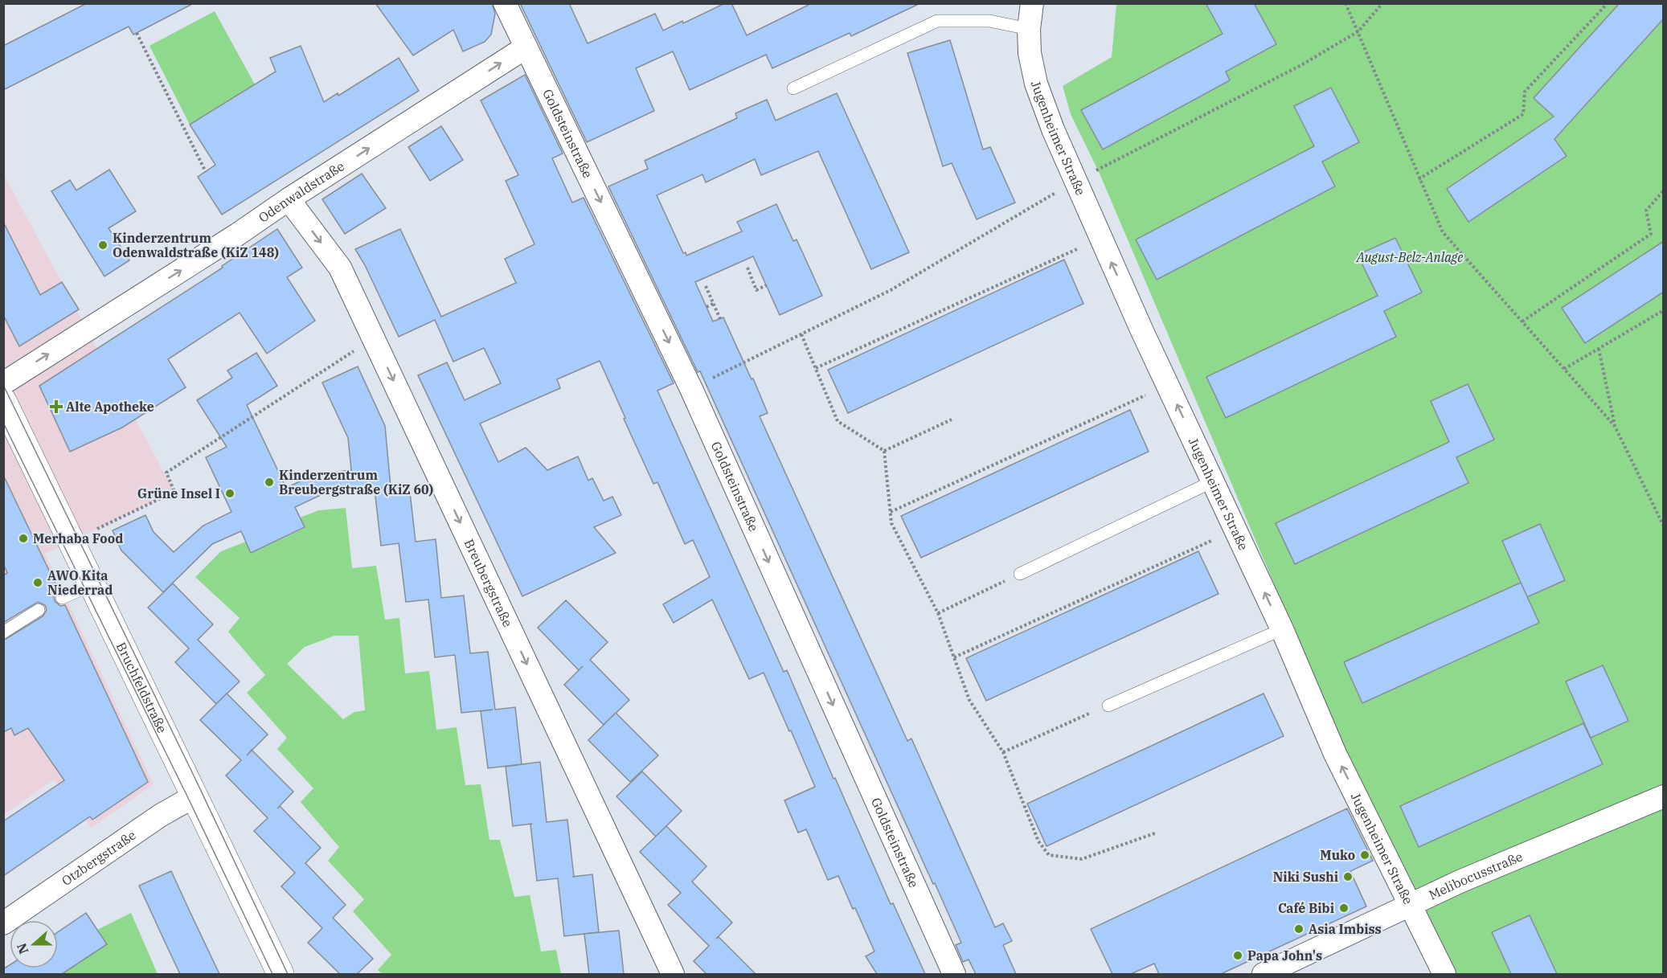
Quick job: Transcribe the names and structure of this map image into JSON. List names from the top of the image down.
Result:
{
  "streets": {
    "street": [
      "Goldsteinstraße",
      "Jugenheimer Straße",
      "Odenwaldstraße",
      "Breubergstraße",
      "Bruchfeldstraße",
      "Otzbergstraße",
      "Melibocusstraße"
    ]
  },
  "crossings": [
    ["Goldsteinstraße", "Odenwaldstraße"],
    ["Jugenheimer Straße", "Melibocusstraße"],
    ["Odenwaldstraße", "Breubergstraße"],
    ["Bruchfeldstraße", "Otzbergstraße"]
  ],
  "one_way": [
    "Goldsteinstraße",
    "Jugenheimer Straße",
    "Odenwaldstraße",
    "Breubergstraße"
  ],
  "parks": ["August-Belz-Anlage"],
  "places": {
    "other": [
      "Kinderzentrum Odenwaldstraße (KiZ 148)",
      "Kinderzentrum Breubergstraße (KiZ 60)",
      "Grüne Insel I",
      "Merhaba Food",
      "AWO Kita Niederrad",
      "Muko",
      "Niki Sushi",
      "Café Bibi",
      "Asia Imbiss",
      "Papa John's"
    ],
    "health": ["Alte Apotheke"]
  },
  "north": "left"
}
